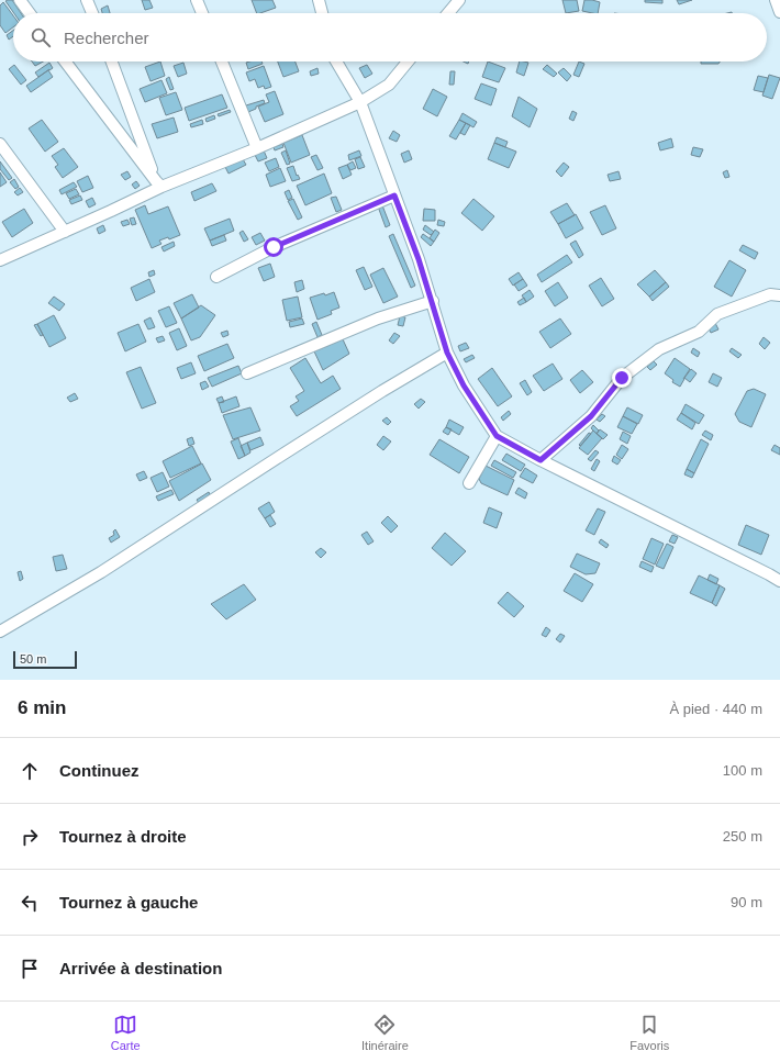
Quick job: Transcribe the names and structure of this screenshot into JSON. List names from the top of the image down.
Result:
{
  "scale_bar": "50 m",
  "page": {
    "search": "Rechercher",
    "scale": "50 m",
    "heading": ["6 min", "À pied · 440 m"],
    "list": [
      ["Continuez", "100 m"],
      ["Tournez à droite", "250 m"],
      ["Tournez à gauche", "90 m"],
      "Arrivée à destination"
    ],
    "nav": ["Carte", "Itinéraire", "Favoris"]
  }
}
